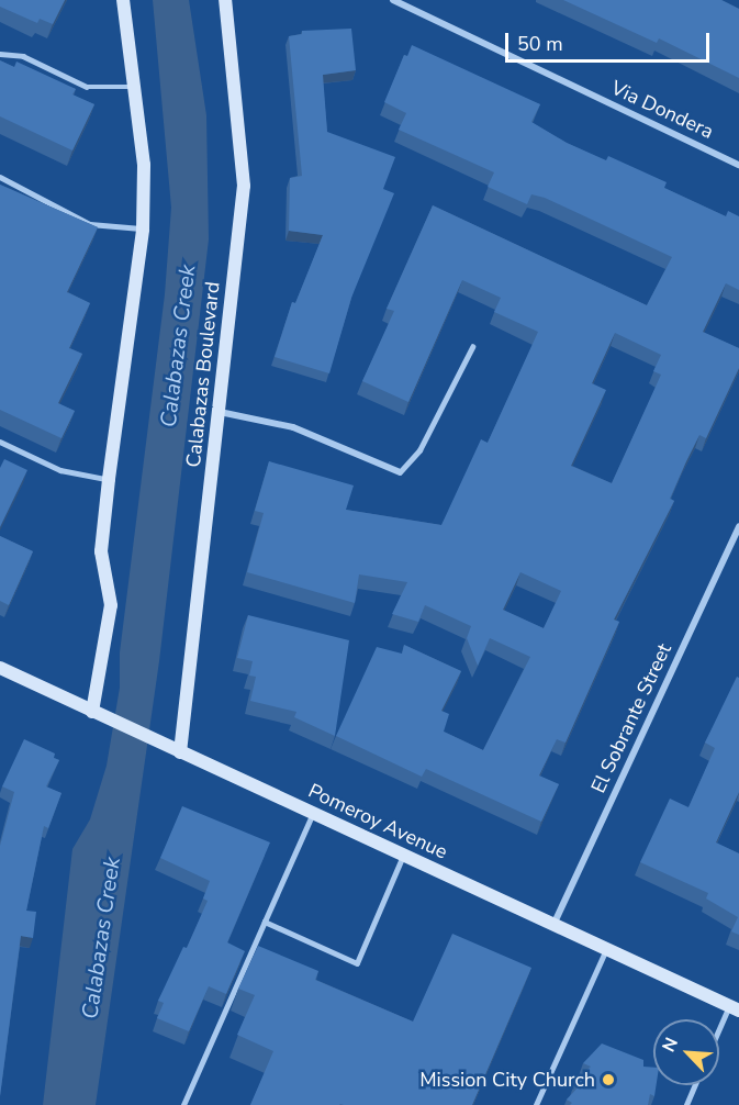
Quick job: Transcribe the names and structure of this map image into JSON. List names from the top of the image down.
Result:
{
  "streets": {
    "street": [
      "Via Dondera",
      "Calabazas Boulevard",
      "El Sobrante Street",
      "Pomeroy Avenue"
    ]
  },
  "crossings": [
    ["Calabazas Boulevard", "Pomeroy Avenue"],
    ["El Sobrante Street", "Pomeroy Avenue"]
  ],
  "water": ["Calabazas Creek"],
  "places": ["Mission City Church"],
  "scale_bar": "50 m",
  "north": "top left"
}
